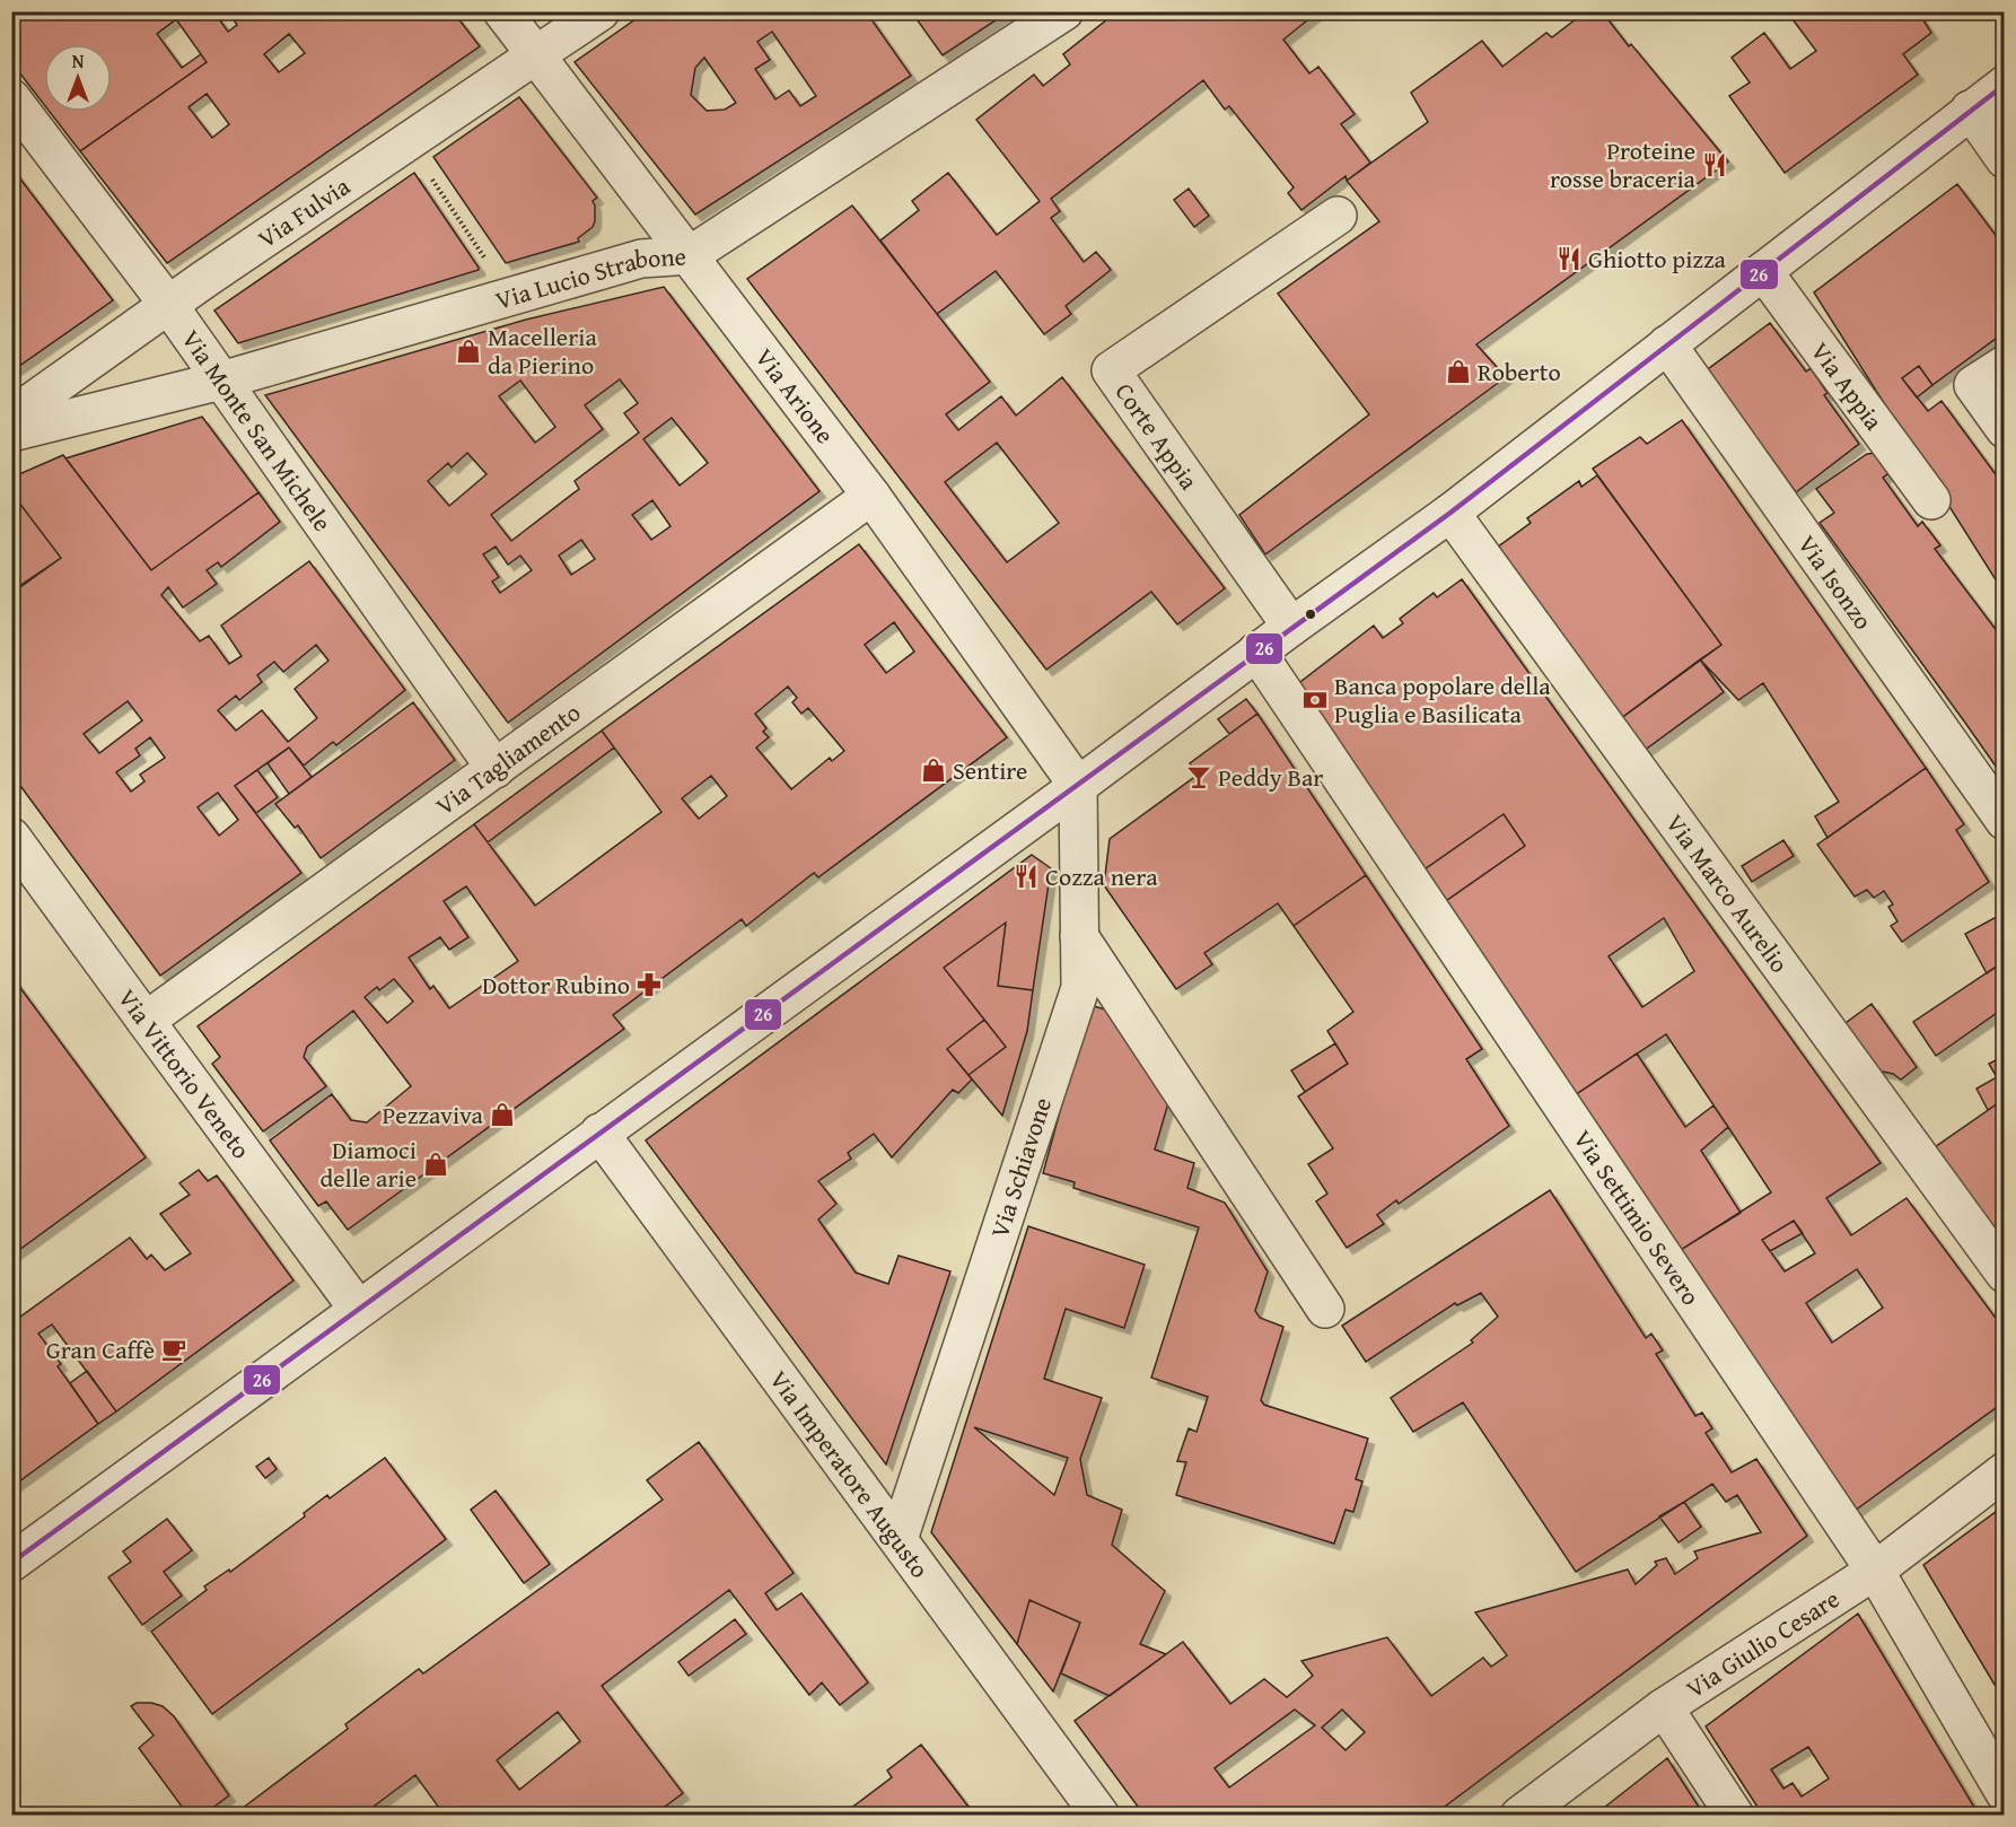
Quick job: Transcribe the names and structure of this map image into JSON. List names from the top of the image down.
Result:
{
  "streets": {
    "street": [
      "Via Fulvia",
      "Via Lucio Strabone",
      "Via Appia",
      "Via Arione",
      "Via Monte San Michele",
      "Corte Appia",
      "Via Isonzo",
      "Via Tagliamento",
      "Via Marco Aurelio",
      "Via Vittorio Veneto",
      "Via Schiavone",
      "Via Settimio Severo",
      "Via Imperatore Augusto",
      "Via Giulio Cesare"
    ]
  },
  "crossings": [
    ["Via Fulvia", "Via Arione"],
    ["Via Fulvia", "Via Monte San Michele"],
    ["Via Lucio Strabone", "Via Arione"],
    ["Via Lucio Strabone", "Via Monte San Michele"],
    ["Via Arione", "Via Tagliamento"],
    ["Via Arione", "Via Schiavone"],
    ["Via Monte San Michele", "Via Tagliamento"],
    ["Via Tagliamento", "Via Vittorio Veneto"],
    ["Via Schiavone", "Via Imperatore Augusto"],
    ["Via Settimio Severo", "Via Giulio Cesare"]
  ],
  "places": {
    "restaurant": ["Proteine rosse braceria", "Ghiotto pizza", "Cozza nera"],
    "shop": [
      "Macelleria da Pierino",
      "Roberto",
      "Sentire",
      "Pezzaviva",
      "Diamoci delle arie"
    ],
    "bank": ["Banca popolare della Puglia e Basilicata"],
    "bar": ["Peddy Bar"],
    "pharmacy": ["Dottor Rubino"],
    "cafe": ["Gran Caffè"]
  },
  "lines": ["transit line 26"],
  "north": "top"
}
